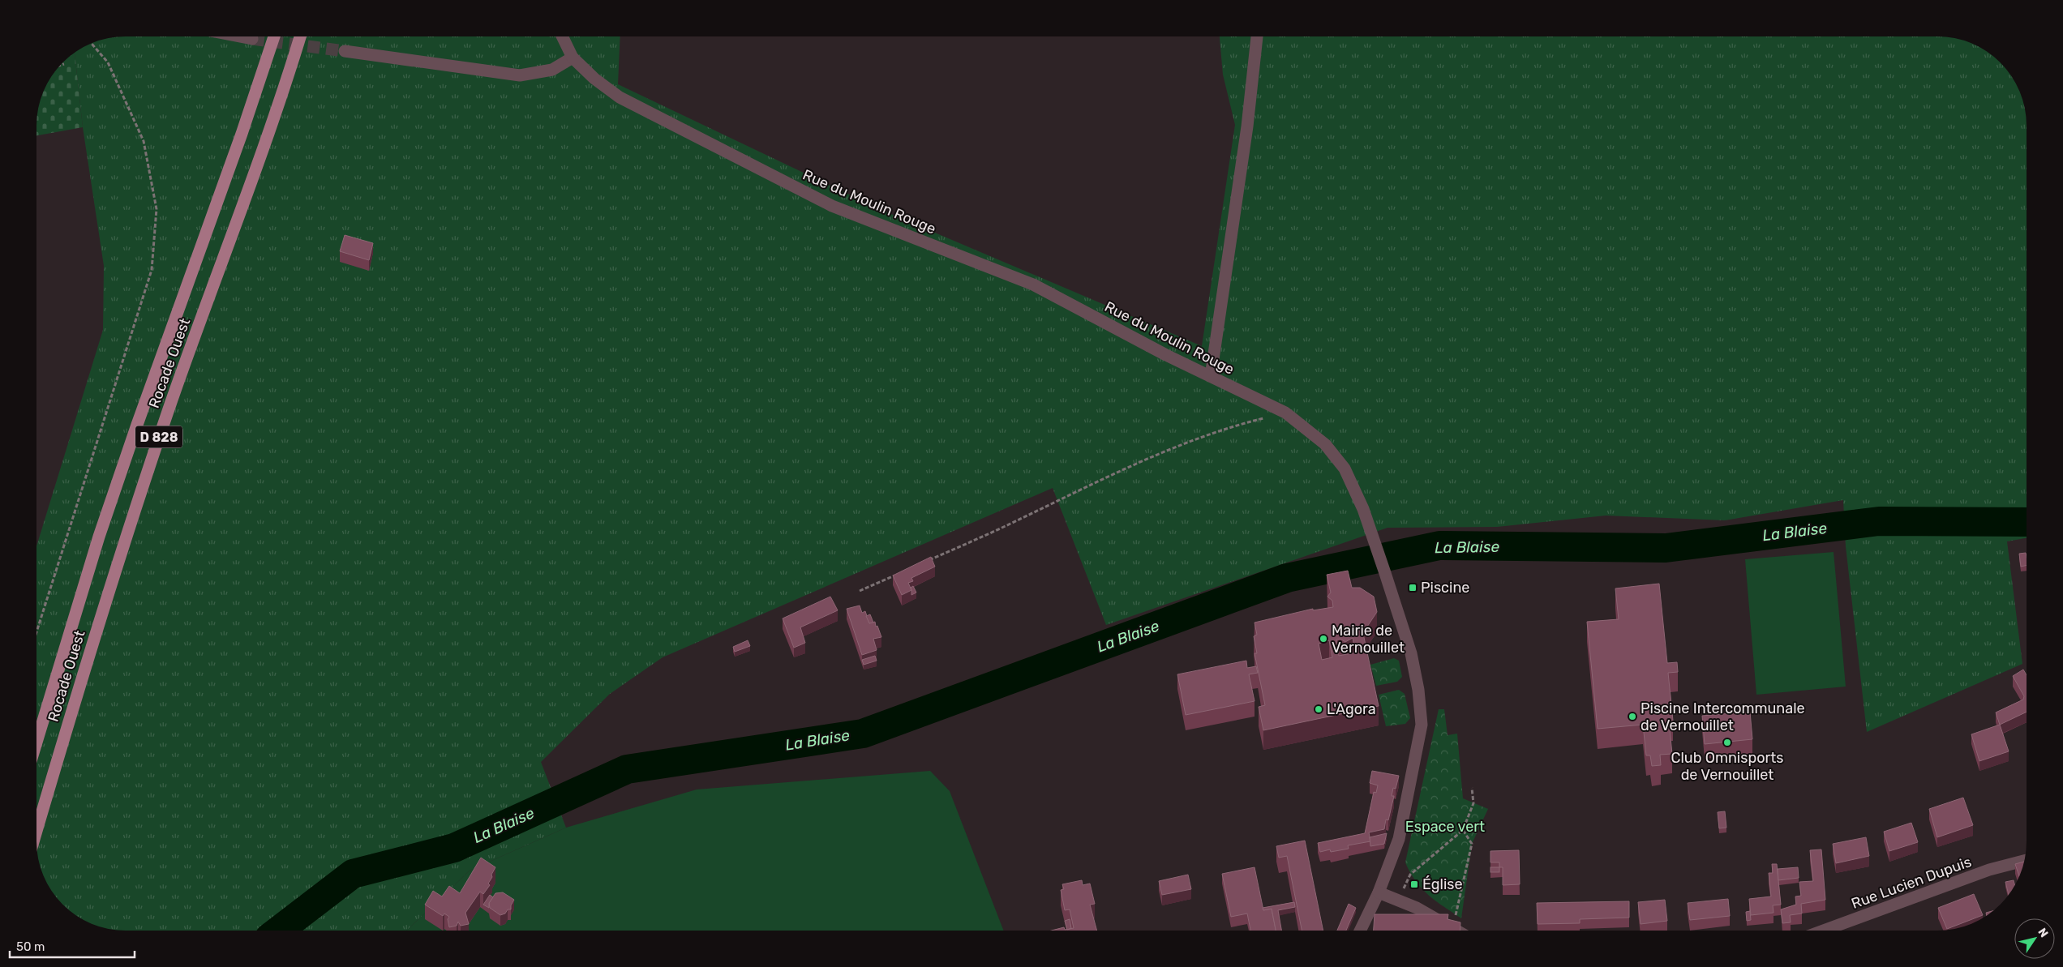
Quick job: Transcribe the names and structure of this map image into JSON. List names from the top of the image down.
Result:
{
  "streets": {
    "main road": ["Rocade Ouest", "D 828"],
    "street": ["Rue du Moulin Rouge", "Rue Lucien Dupuis"]
  },
  "water": ["La Blaise"],
  "parks": ["Espace vert"],
  "places": {
    "transit": ["Piscine", "Église"],
    "other": [
      "Mairie de Vernouillet",
      "L'Agora",
      "Piscine Intercommunale de Vernouillet",
      "Club Omnisports de Vernouillet"
    ]
  },
  "scale_bar": "50 m",
  "north": "top right"
}
